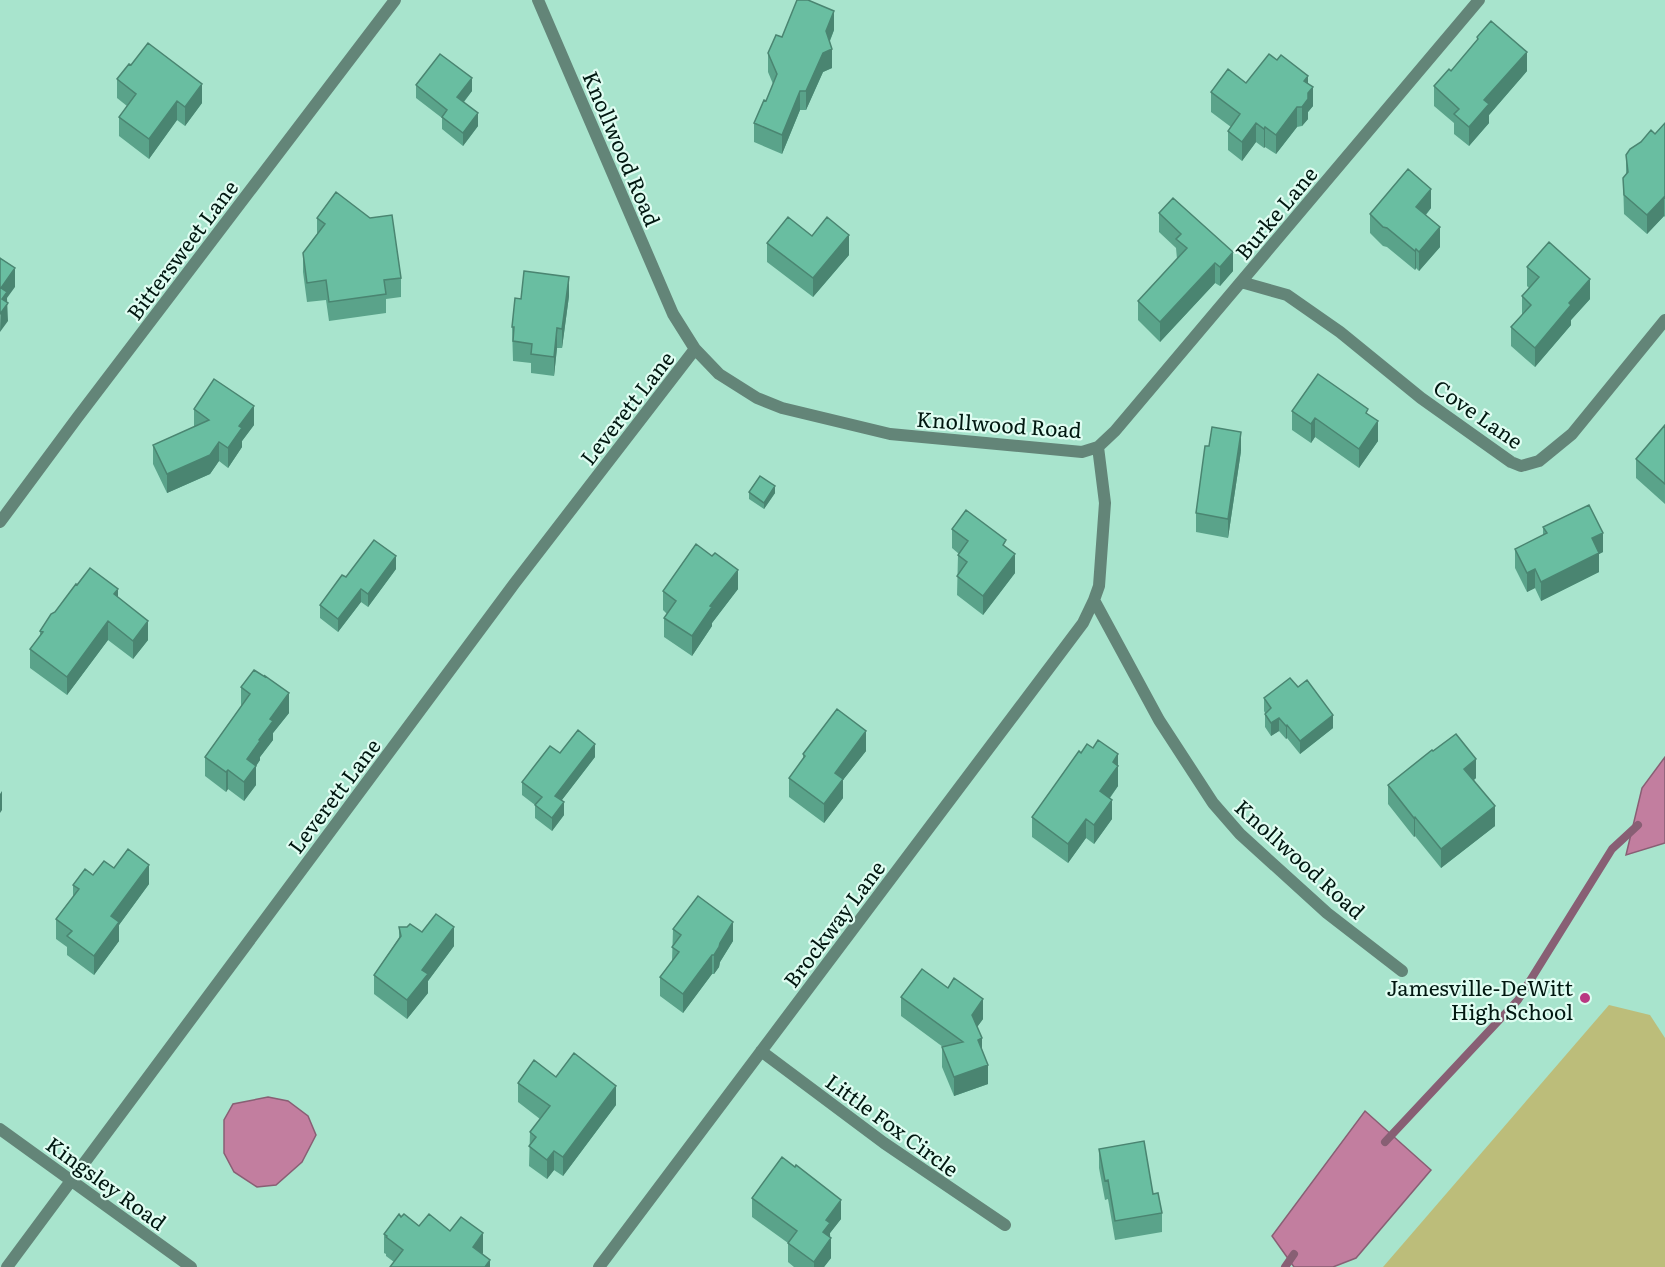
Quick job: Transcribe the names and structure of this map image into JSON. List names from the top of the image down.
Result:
{
  "streets": {
    "street": [
      "Knollwood Road",
      "Burke Lane",
      "Bittersweet Lane",
      "Leverett Lane",
      "Cove Lane",
      "Brockway Lane",
      "Little Fox Circle",
      "Kingsley Road"
    ]
  },
  "crossings": [
    ["Knollwood Road", "Burke Lane"],
    ["Knollwood Road", "Leverett Lane"],
    ["Knollwood Road", "Brockway Lane"],
    ["Burke Lane", "Cove Lane"],
    ["Leverett Lane", "Kingsley Road"],
    ["Brockway Lane", "Little Fox Circle"]
  ],
  "places": ["Jamesville-DeWitt High School"]
}
